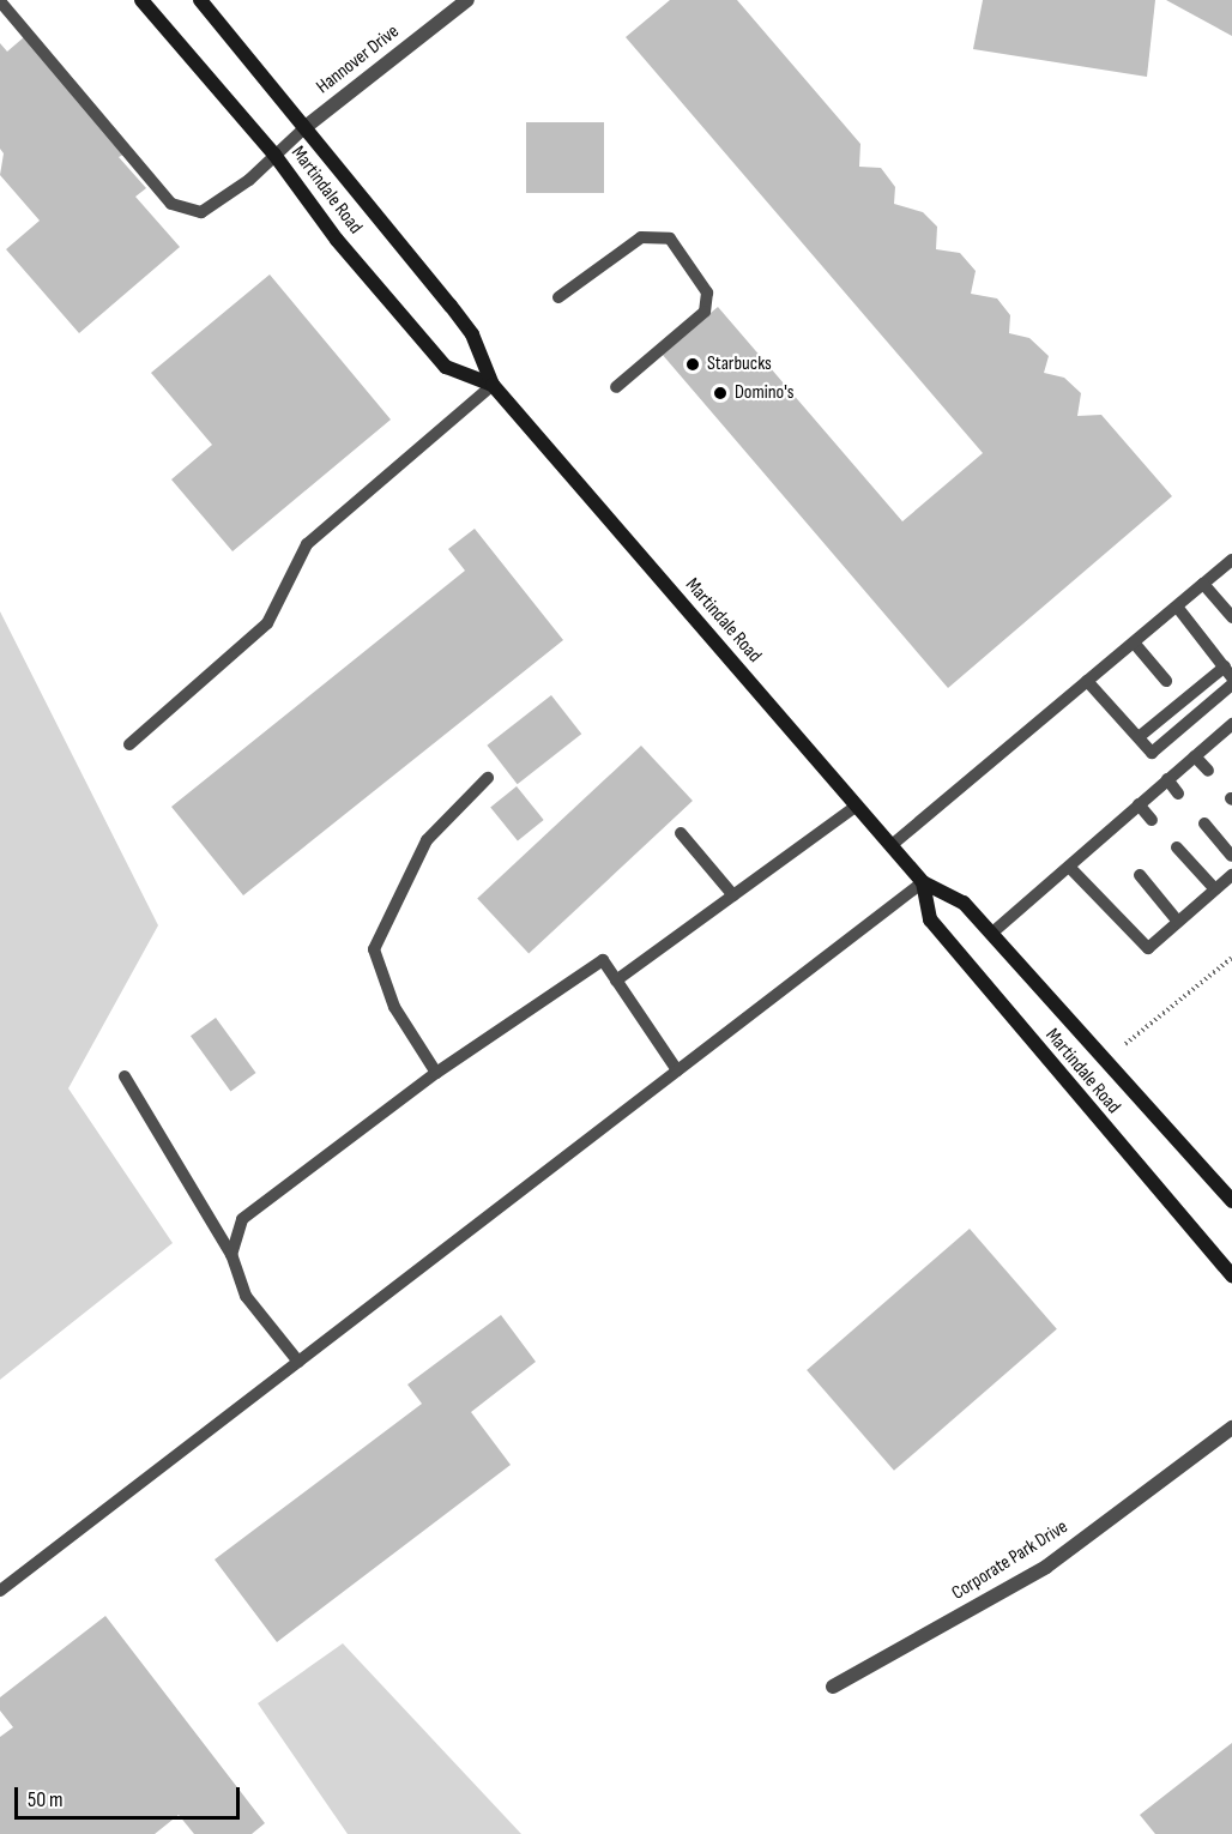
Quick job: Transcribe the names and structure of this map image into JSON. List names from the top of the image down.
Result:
{
  "streets": {
    "main road": ["Martindale Road"],
    "street": ["Hannover Drive", "Corporate Park Drive"]
  },
  "crossings": [
    ["Hannover Drive", "Martindale Road"]
  ],
  "places": ["Starbucks", "Domino's"],
  "scale_bar": "50 m"
}
